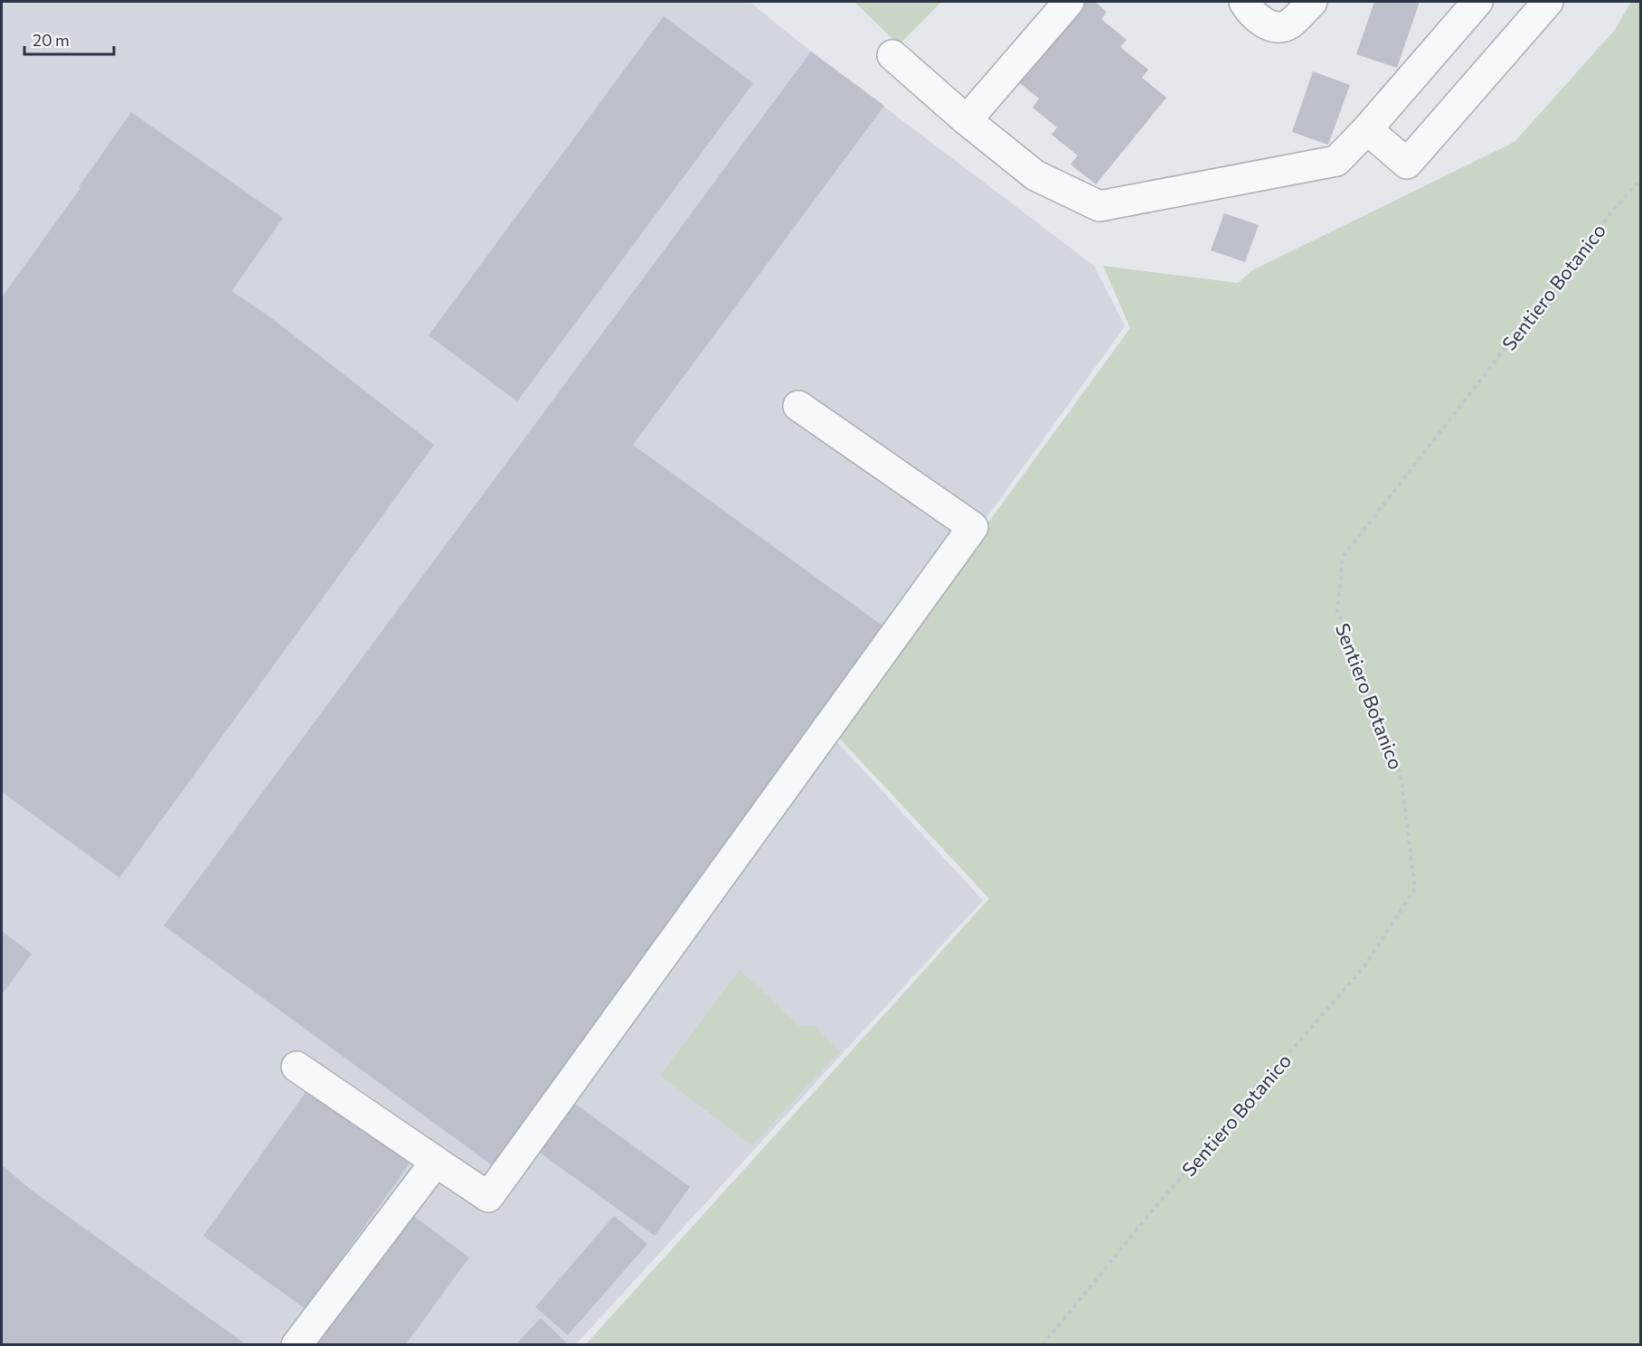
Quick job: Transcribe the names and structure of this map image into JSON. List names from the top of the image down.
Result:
{
  "streets": {
    "path": ["Sentiero Botanico"]
  },
  "scale_bar": "20 m"
}
